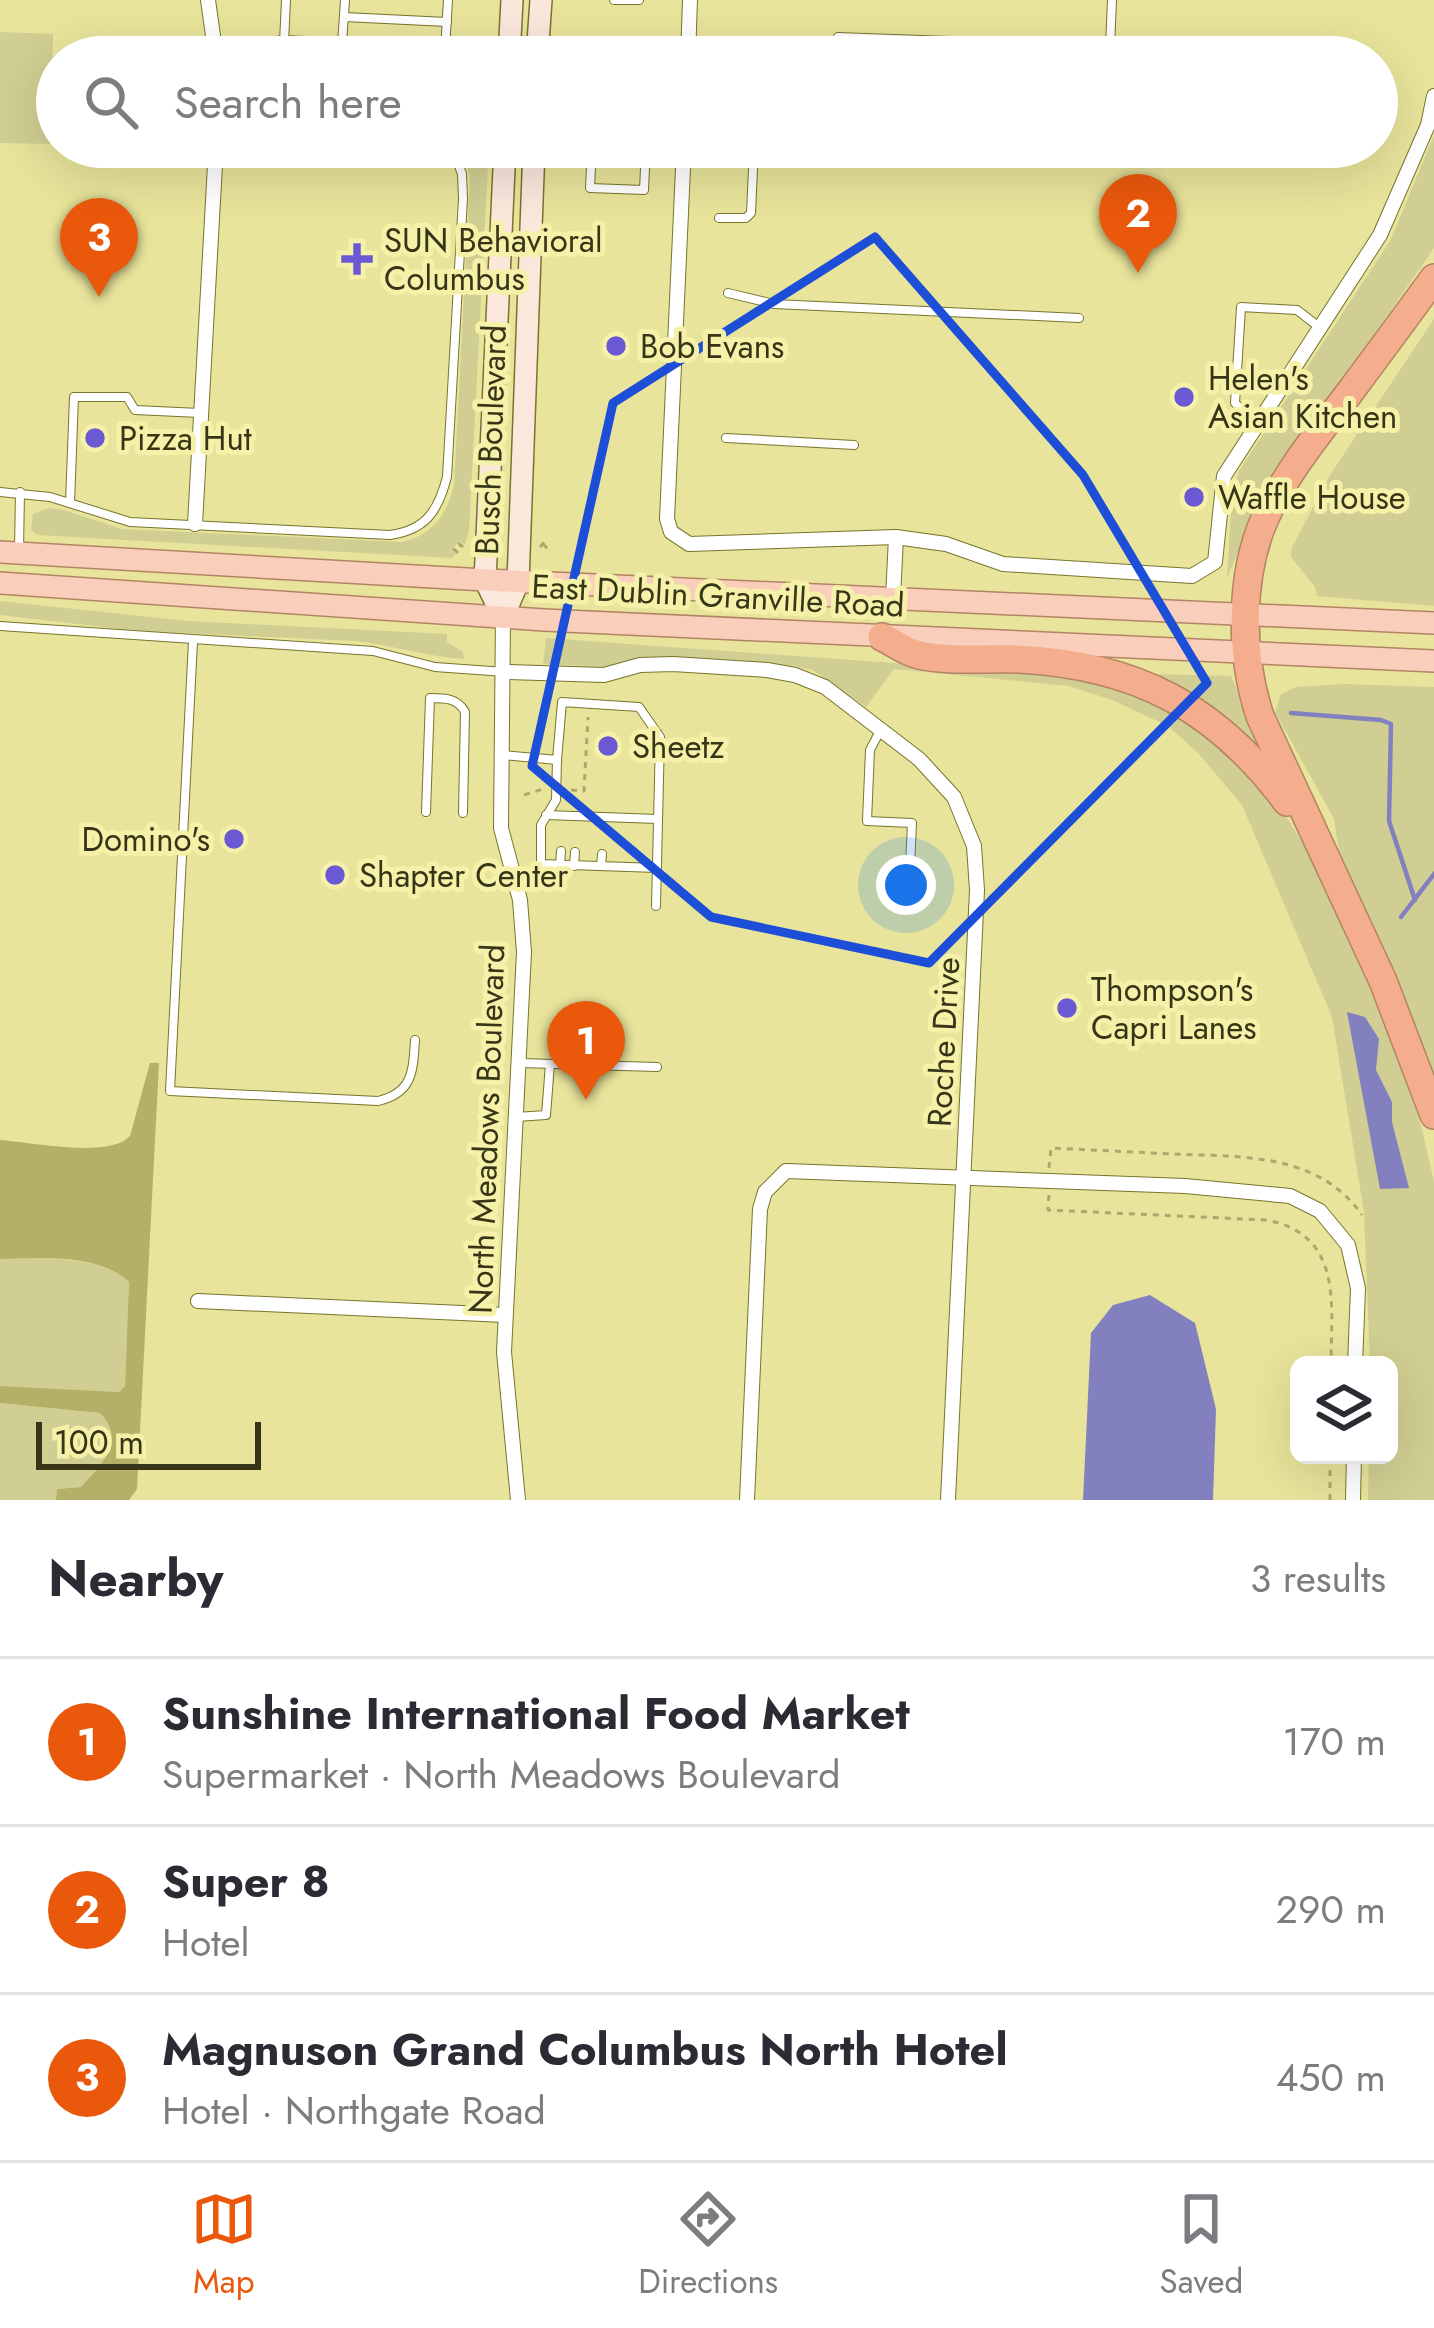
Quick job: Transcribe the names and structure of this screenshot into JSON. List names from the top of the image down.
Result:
{
  "streets": {
    "main road": ["Busch Boulevard", "East Dublin Granville Road"],
    "street": ["Roche Drive", "North Meadows Boulevard"]
  },
  "crossings": [
    ["Busch Boulevard", "East Dublin Granville Road"],
    ["Busch Boulevard", "North Meadows Boulevard"],
    ["East Dublin Granville Road", "North Meadows Boulevard"],
    ["Roche Drive", "North Meadows Boulevard"]
  ],
  "places": {
    "health": ["SUN Behavioral Columbus"],
    "other": [
      "Bob Evans",
      "Helen's Asian Kitchen",
      "Pizza Hut",
      "Waffle House",
      "Sheetz",
      "Domino's",
      "Shapter Center",
      "Thompson's Capri Lanes"
    ]
  },
  "scale_bar": "100 m",
  "page": {
    "search": "Search here",
    "pins": ["2", "3", "1"],
    "scale": "100 m",
    "heading": ["Nearby", "3 results"],
    "list": [
      {
        "mark": "1",
        "name": "Sunshine International Food Market",
        "note": "Supermarket · North Meadows Boulevard",
        "value": "170 m"
      },
      {
        "mark": "2",
        "name": "Super 8",
        "note": "Hotel",
        "value": "290 m"
      },
      {
        "mark": "3",
        "name": "Magnuson Grand Columbus North Hotel",
        "note": "Hotel · Northgate Road",
        "value": "450 m"
      }
    ],
    "nav": ["Map", "Directions", "Saved"]
  }
}
